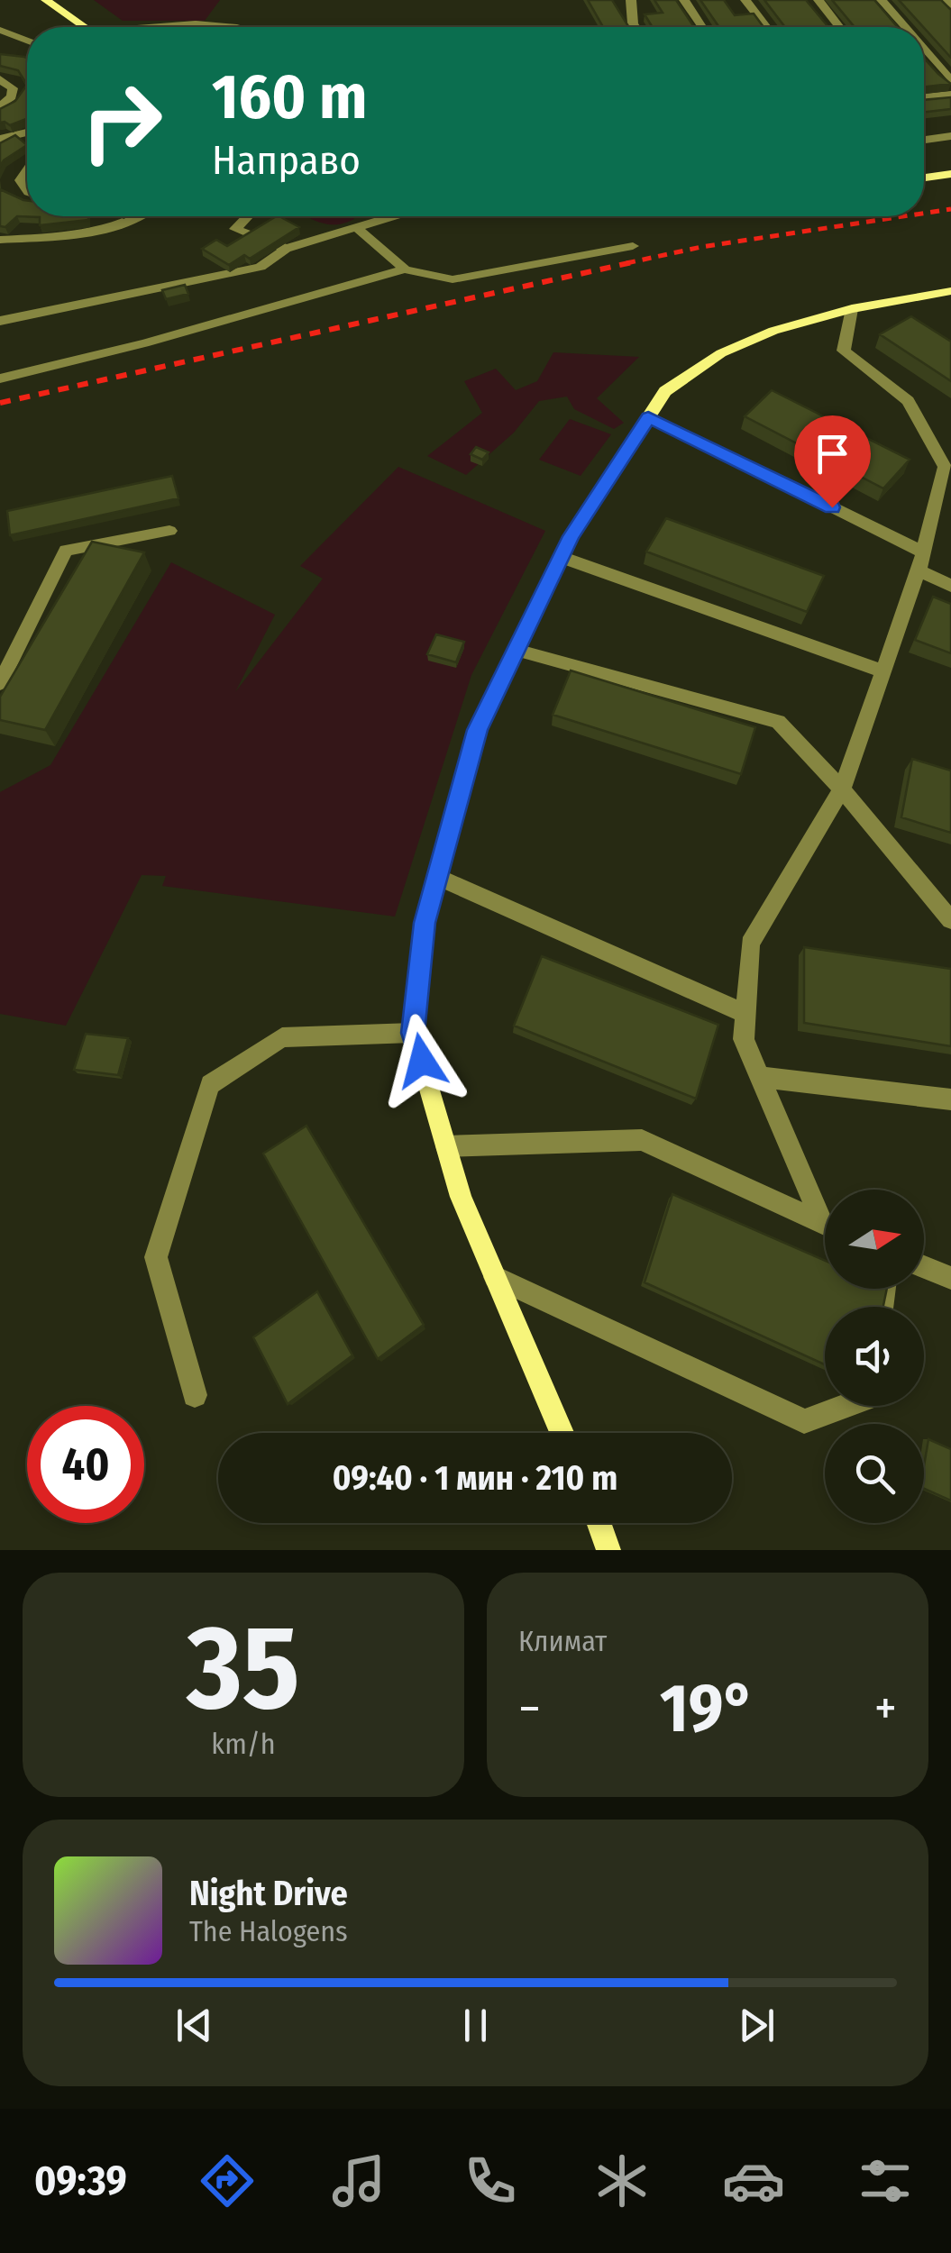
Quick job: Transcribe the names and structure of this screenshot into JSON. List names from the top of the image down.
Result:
{
  "north": "right",
  "page": {
    "turn": ["160 m", "Направо"],
    "limit": "40",
    "trip": "09:40 · 1 мин · 210 m",
    "tile": [
      ["35", "km/h"],
      "Климат"
    ],
    "heat": ["−", "19°", "+"],
    "song": ["Night Drive", "The Halogens"],
    "tabs": "09:39"
  }
}
